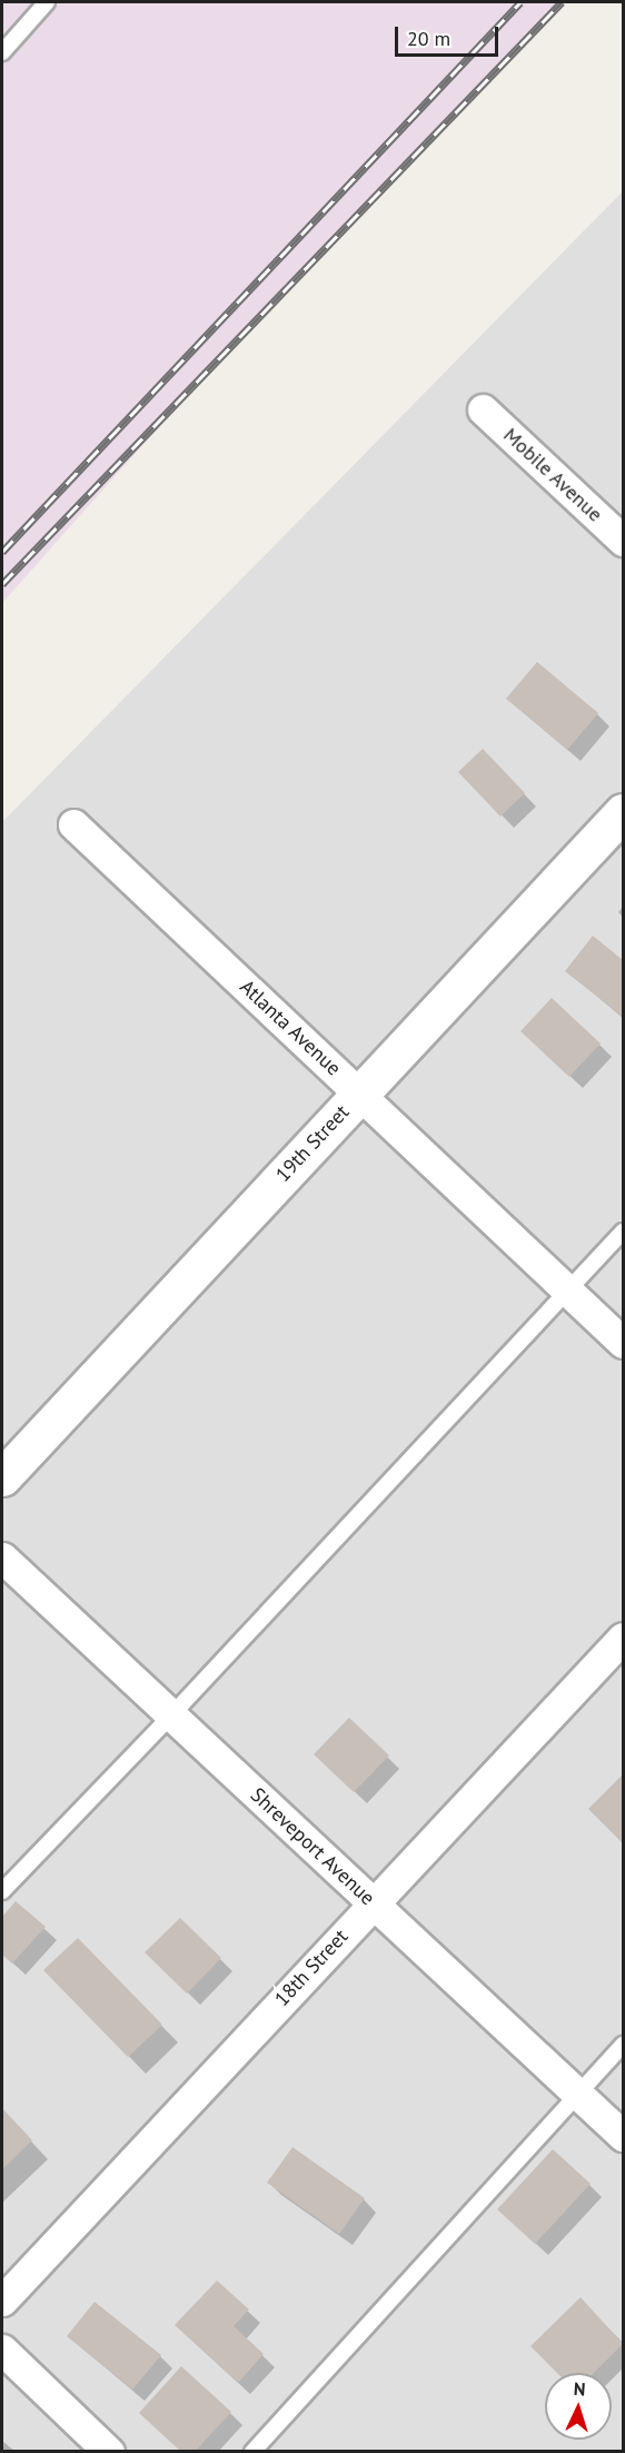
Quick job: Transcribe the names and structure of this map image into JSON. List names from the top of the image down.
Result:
{
  "streets": {
    "street": [
      "Mobile Avenue",
      "Atlanta Avenue",
      "19th Street",
      "Shreveport Avenue",
      "18th Street"
    ]
  },
  "crossings": [
    ["Atlanta Avenue", "19th Street"],
    ["Shreveport Avenue", "18th Street"]
  ],
  "scale_bar": "20 m",
  "north": "top"
}
